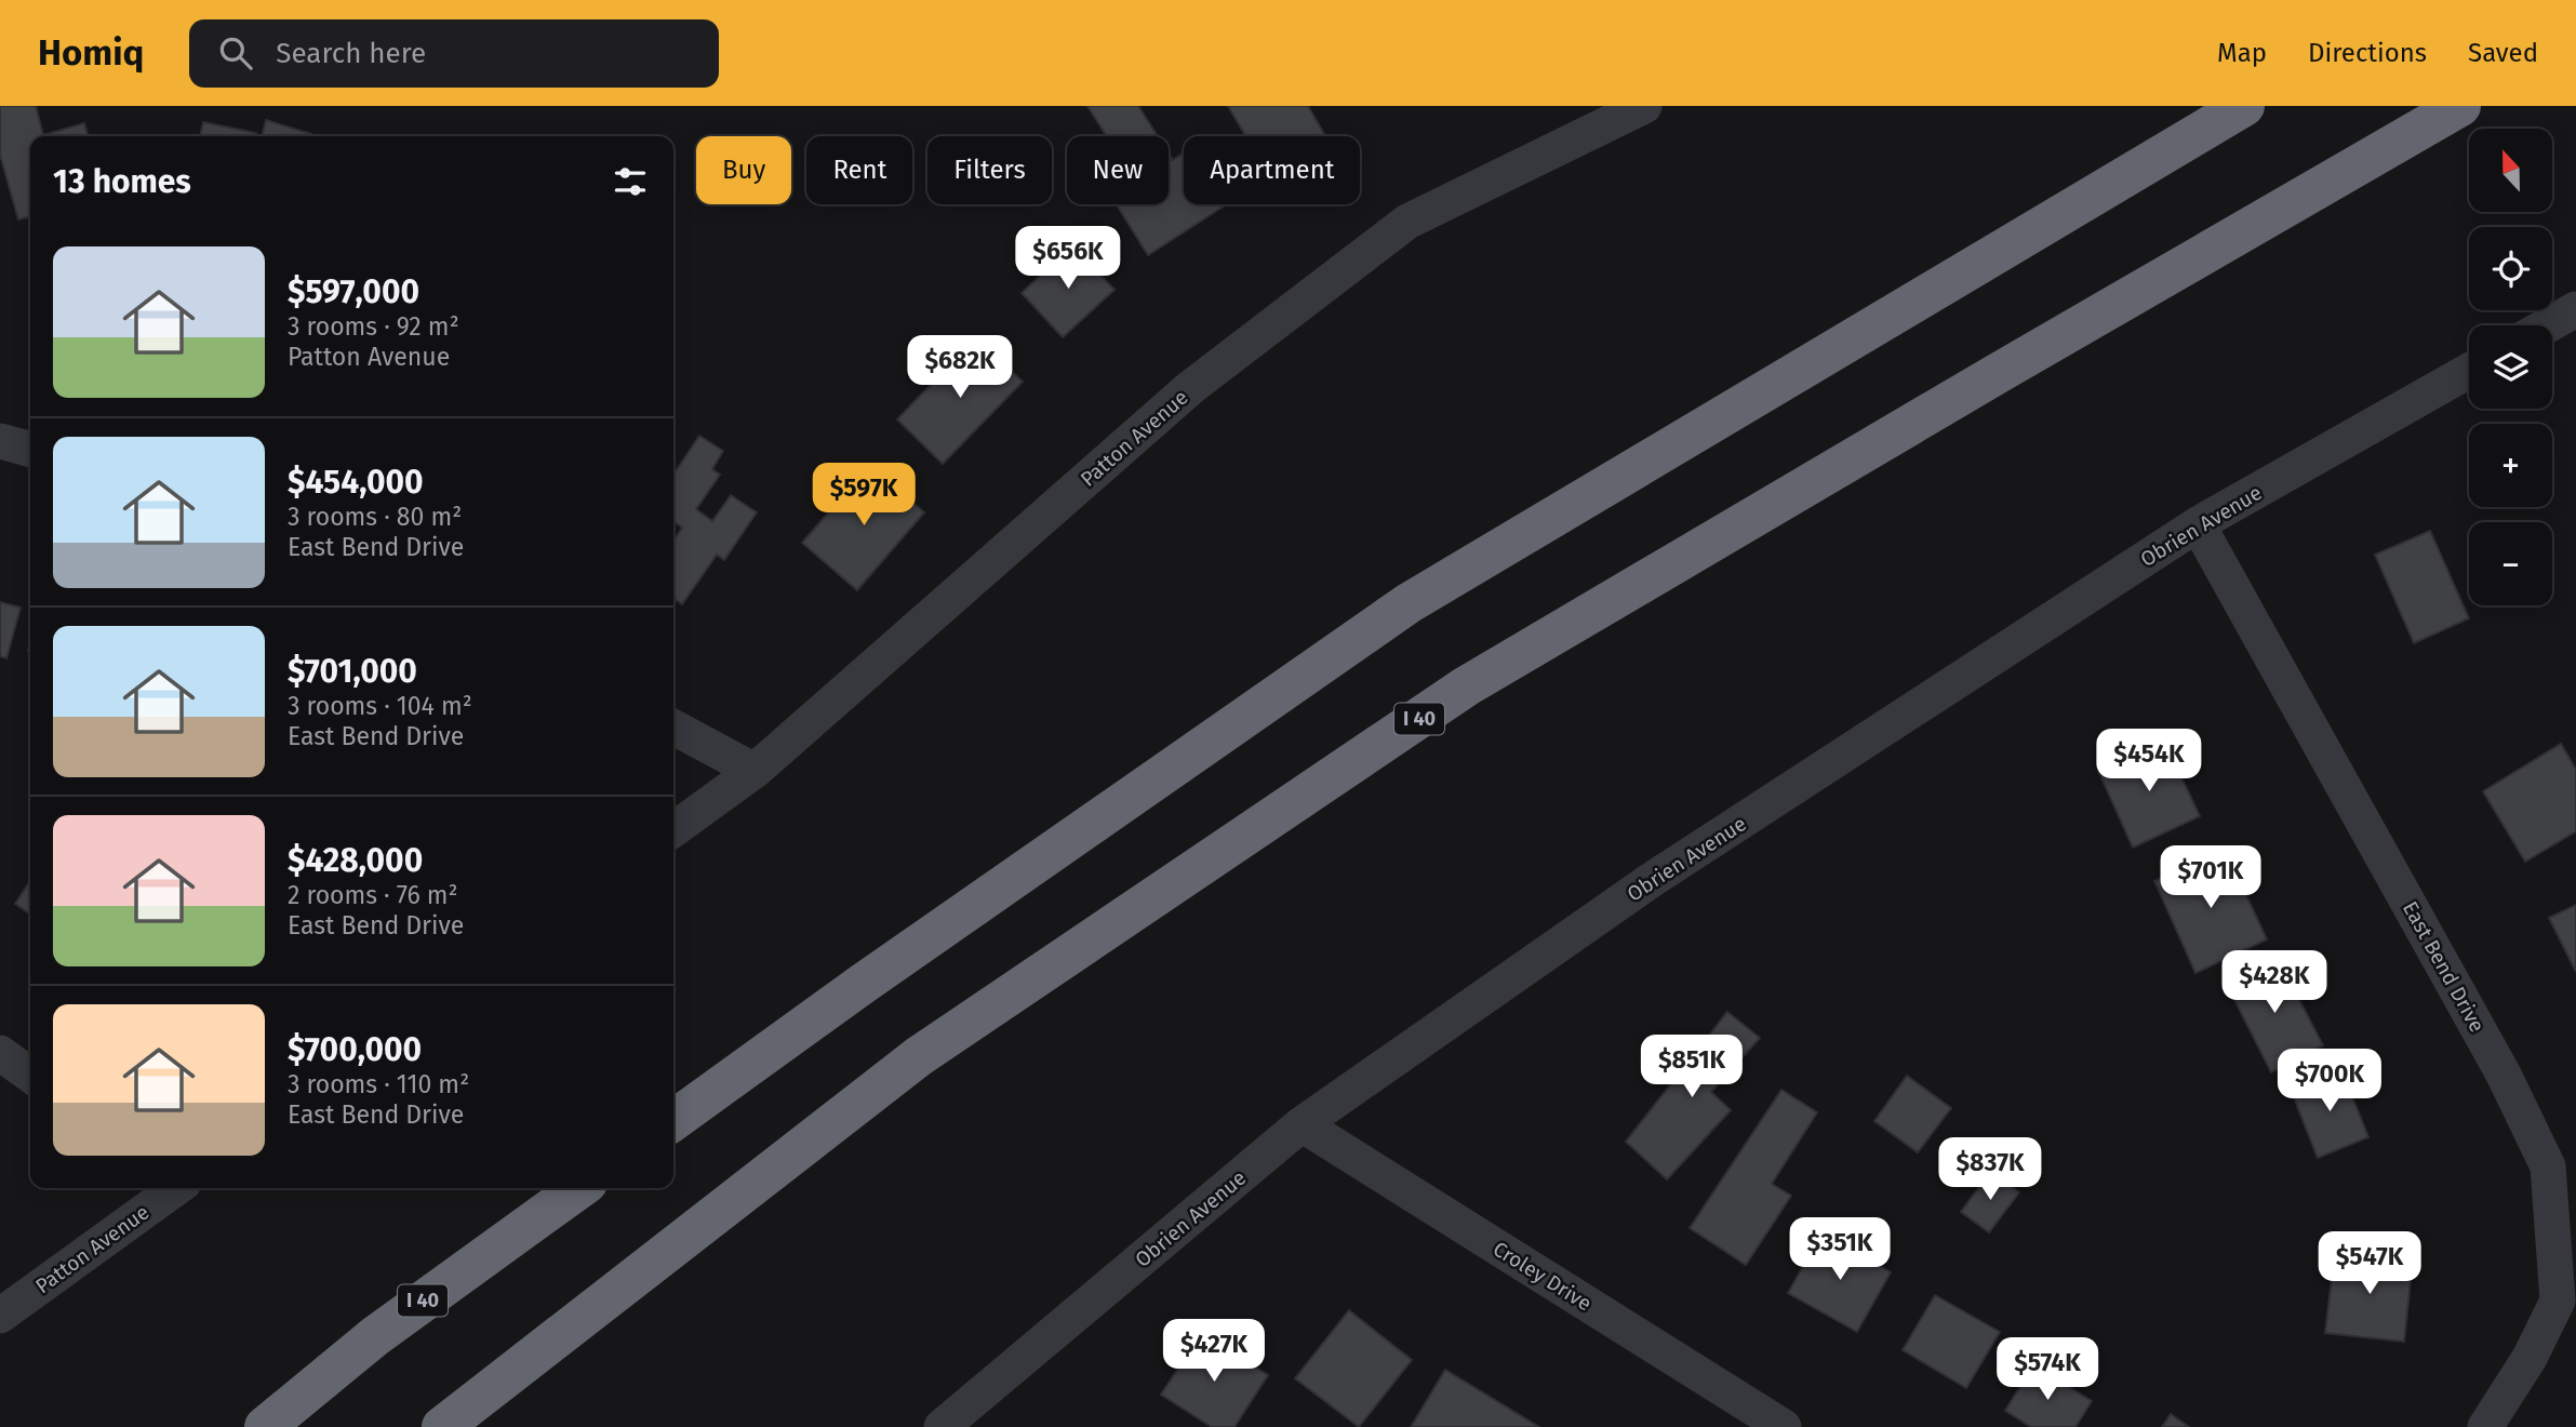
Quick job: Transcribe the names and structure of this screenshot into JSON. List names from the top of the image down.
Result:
{
  "streets": {
    "highway": ["I 40"],
    "street": [
      "Patton Avenue",
      "Obrien Avenue",
      "East Bend Drive",
      "Croley Drive"
    ]
  },
  "crossings": [
    ["Obrien Avenue", "East Bend Drive"],
    ["Obrien Avenue", "Croley Drive"]
  ],
  "north": "top",
  "page": {
    "header": "Homiq",
    "search": "Search here",
    "nav": ["Map", "Directions", "Saved"],
    "map_buttons": ["+", "−"],
    "chip": [
      "Buy",
      "Rent",
      "Filters",
      "New",
      "Apartment"
    ],
    "heading": "13 homes",
    "price": [
      "$656K",
      "$682K",
      "$597K",
      "$454K",
      "$701K",
      "$428K",
      "$851K",
      "$700K",
      "$837K",
      "$351K",
      "$547K",
      "$427K",
      "$574K"
    ],
    "list": [
      {
        "name": "$597,000",
        "note": "3 rooms · 92 m² · Patton Avenue"
      },
      {
        "name": "$454,000",
        "note": "3 rooms · 80 m² · East Bend Drive"
      },
      {
        "name": "$701,000",
        "note": "3 rooms · 104 m² · East Bend Drive"
      },
      {
        "name": "$428,000",
        "note": "2 rooms · 76 m² · East Bend Drive"
      },
      {
        "name": "$700,000",
        "note": "3 rooms · 110 m² · East Bend Drive"
      }
    ]
  }
}
